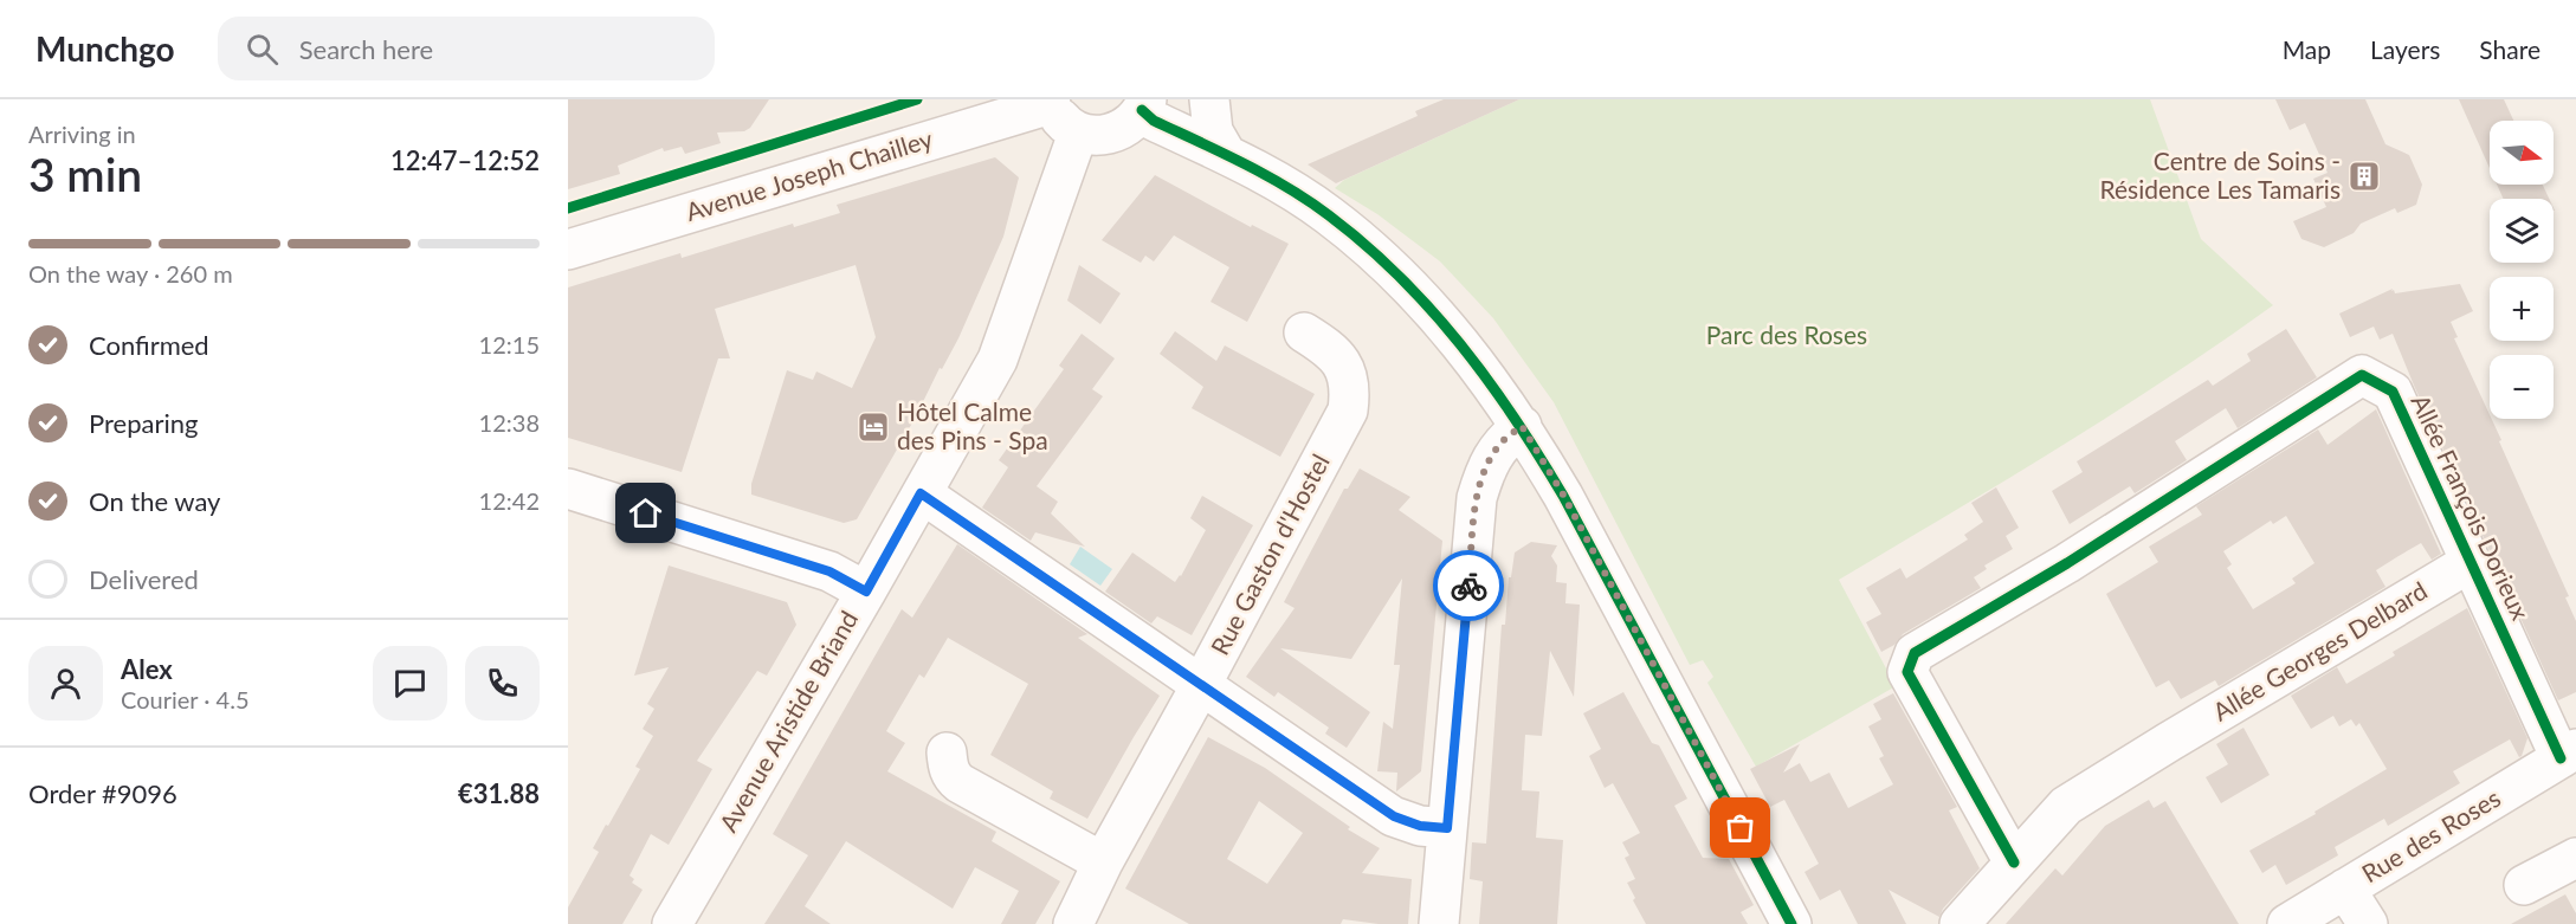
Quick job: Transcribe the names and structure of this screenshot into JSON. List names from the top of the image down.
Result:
{
  "streets": {
    "street": [
      "Avenue Joseph Chailley",
      "Allée François Dorieux",
      "Rue Gaston d'Hostel",
      "Allée Georges Delbard",
      "Avenue Aristide Briand",
      "Rue des Roses"
    ]
  },
  "crossings": [
    ["Allée François Dorieux", "Allée Georges Delbard"],
    ["Allée François Dorieux", "Rue des Roses"]
  ],
  "parks": ["Parc des Roses"],
  "places": {
    "building": ["Centre de Soins - Résidence Les Tamaris"],
    "hotel": ["Hôtel Calme des Pins - Spa"]
  },
  "north": "right",
  "page": {
    "header": "Munchgo",
    "search": "Search here",
    "nav": ["Map", "Layers", "Share"],
    "heading": ["3 min", "Arriving in", "12:47–12:52"],
    "panel": [
      "Alex",
      "Courier · 4.5",
      "Order #9096",
      "€31.88"
    ],
    "map_buttons": ["+", "−"],
    "bar": "On the way · 260 m",
    "list": [
      ["Confirmed", "12:15"],
      ["Preparing", "12:38"],
      ["On the way", "12:42"],
      "Delivered"
    ]
  }
}
